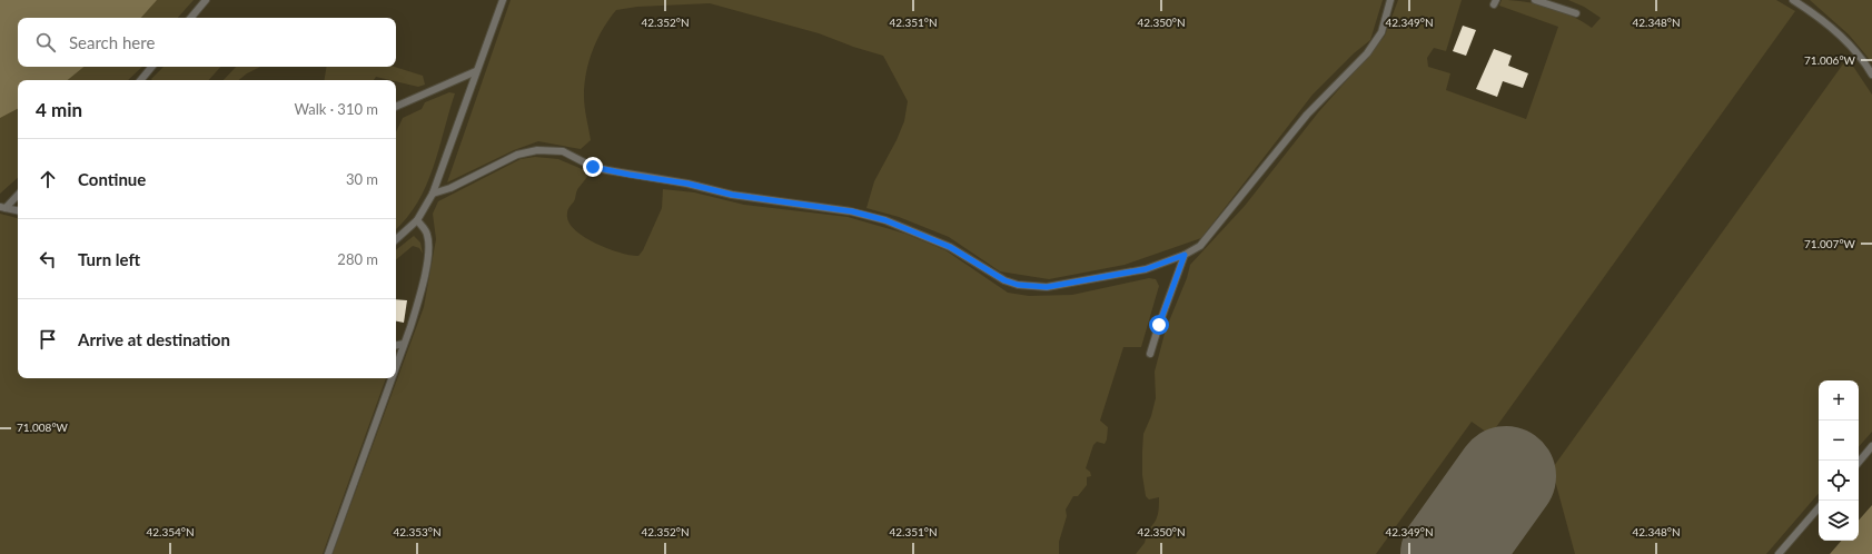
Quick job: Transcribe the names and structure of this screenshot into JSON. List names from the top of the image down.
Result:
{
  "page": {
    "search": "Search here",
    "heading": ["4 min", "Walk · 310 m"],
    "list": [
      ["Continue", "30 m"],
      ["Turn left", "280 m"],
      "Arrive at destination"
    ],
    "map_buttons": ["+", "−"]
  },
  "coordinates": [
    "42.352°N",
    "42.351°N",
    "42.350°N",
    "42.349°N",
    "42.348°N",
    "71.006°W",
    "71.007°W",
    "71.008°W",
    "42.354°N",
    "42.353°N"
  ]
}
